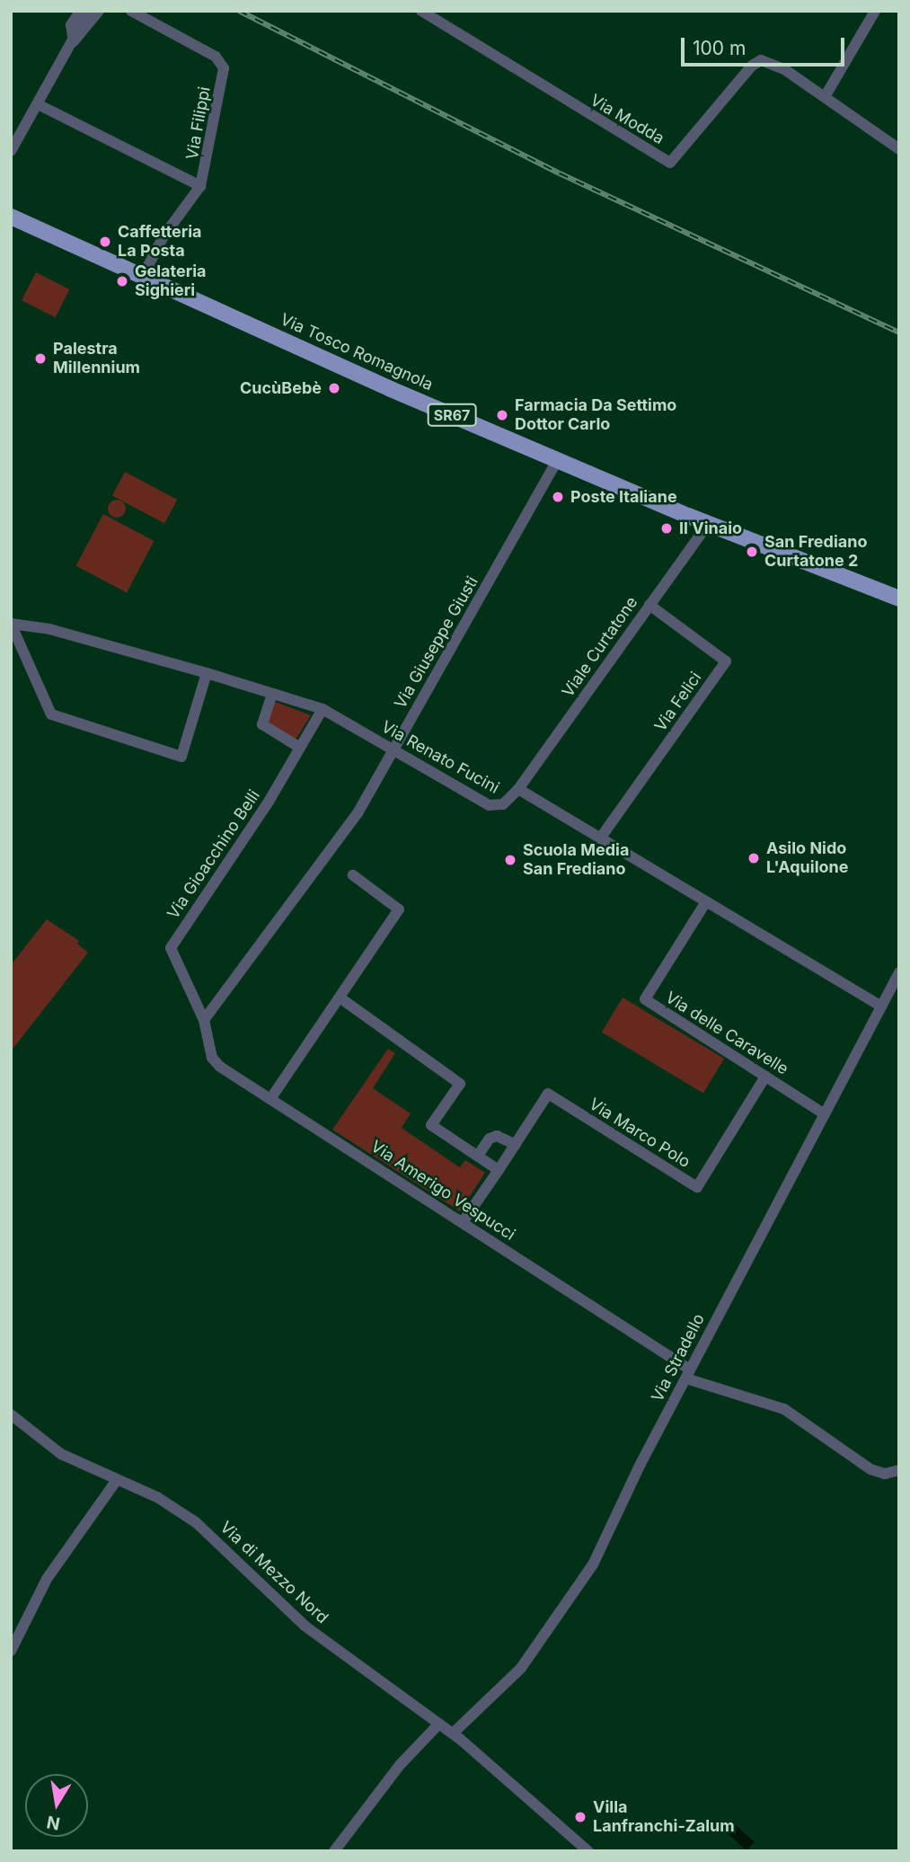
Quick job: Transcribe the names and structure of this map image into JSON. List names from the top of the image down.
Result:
{
  "streets": {
    "main road": ["Via Tosco Romagnola", "SR67"],
    "street": [
      "Via Modda",
      "Via Filippi",
      "Via Giuseppe Giusti",
      "Viale Curtatone",
      "Via Felici",
      "Via Renato Fucini",
      "Via Gioacchino Belli",
      "Via delle Caravelle",
      "Via Marco Polo",
      "Via Amerigo Vespucci",
      "Via Stradello",
      "Via di Mezzo Nord"
    ]
  },
  "crossings": [
    ["Via Filippi", "Via Tosco Romagnola"],
    ["Via Tosco Romagnola", "Via Giuseppe Giusti"],
    ["Via Tosco Romagnola", "Viale Curtatone"],
    ["Via Giuseppe Giusti", "Via Renato Fucini"],
    ["Via Giuseppe Giusti", "Via Gioacchino Belli"],
    ["Via Giuseppe Giusti", "Via Amerigo Vespucci"],
    ["Viale Curtatone", "Via Felici"],
    ["Viale Curtatone", "Via Renato Fucini"],
    ["Via Felici", "Via Renato Fucini"],
    ["Via Renato Fucini", "Via Gioacchino Belli"],
    ["Via Renato Fucini", "Via delle Caravelle"],
    ["Via Renato Fucini", "Via Stradello"],
    ["Via Gioacchino Belli", "Via Amerigo Vespucci"],
    ["Via delle Caravelle", "Via Marco Polo"],
    ["Via delle Caravelle", "Via Stradello"],
    ["Via Amerigo Vespucci", "Via Stradello"],
    ["Via Stradello", "Via di Mezzo Nord"]
  ],
  "places": [
    "Caffetteria La Posta",
    "Gelateria Sighieri",
    "Palestra Millennium",
    "CucùBebè",
    "Farmacia Da Settimo Dottor Carlo",
    "Poste Italiane",
    "Il Vinaio",
    "San Frediano Curtatone 2",
    "Asilo Nido L'Aquilone",
    "Scuola Media San Frediano",
    "Villa Lanfranchi-Zalum"
  ],
  "scale_bar": "100 m",
  "north": "bottom"
}
